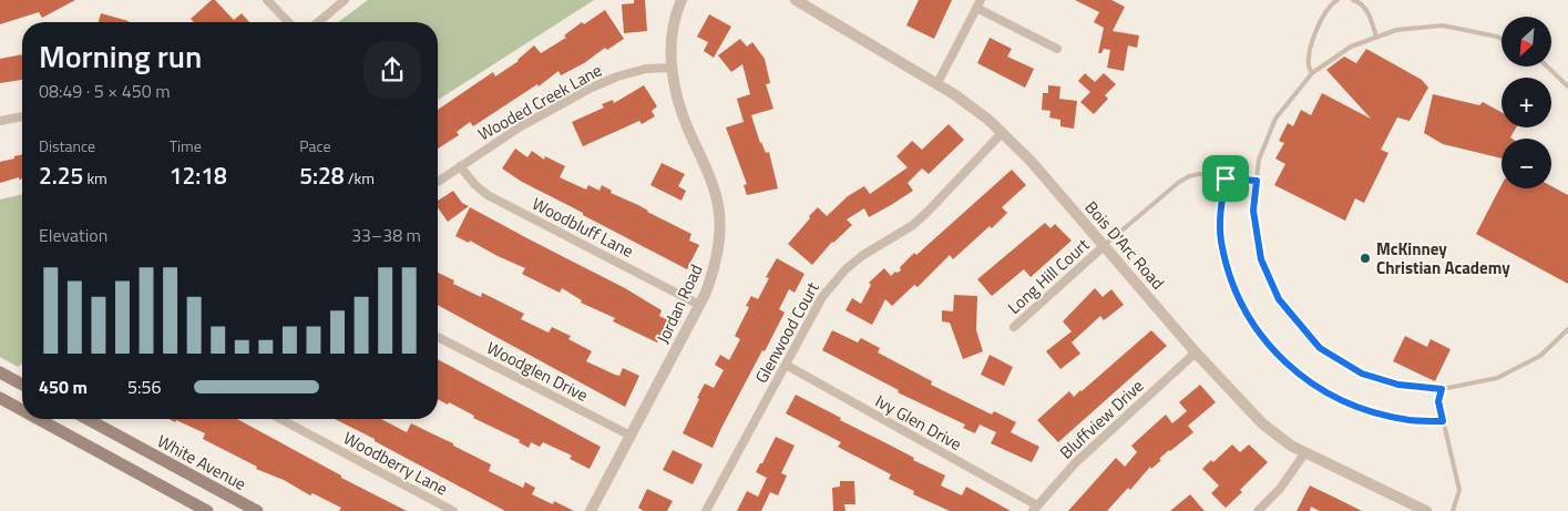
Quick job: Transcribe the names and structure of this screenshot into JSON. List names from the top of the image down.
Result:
{
  "streets": {
    "main road": ["White Avenue"],
    "street": [
      "Wooded Creek Lane",
      "Woodbluff Lane",
      "Bois D'Arc Road",
      "Long Hill Court",
      "Jordan Road",
      "Glenwood Court",
      "Woodglen Drive",
      "Bluffview Drive",
      "Ivy Glen Drive",
      "Woodberry Lane"
    ]
  },
  "crossings": [
    ["Wooded Creek Lane", "Woodbluff Lane"],
    ["Wooded Creek Lane", "Jordan Road"],
    ["Woodbluff Lane", "Jordan Road"],
    ["Bois D'Arc Road", "Long Hill Court"],
    ["Bois D'Arc Road", "Glenwood Court"],
    ["Bois D'Arc Road", "Bluffview Drive"],
    ["Jordan Road", "Woodglen Drive"],
    ["Glenwood Court", "Ivy Glen Drive"],
    ["Bluffview Drive", "Ivy Glen Drive"]
  ],
  "places": ["McKinney Christian Academy"],
  "north": "bottom left",
  "page": {
    "map_buttons": ["+", "−"],
    "heading": ["Morning run", "08:49 · 5 × 450 m"],
    "stats": [
      ["Distance", "2.25 km"],
      ["Time", "12:18"],
      ["Pace", "5:28 /km"]
    ],
    "chart": ["Elevation", "33–38 m"],
    "list": [
      {
        "name": "450 m",
        "note": "5:56"
      }
    ]
  }
}
